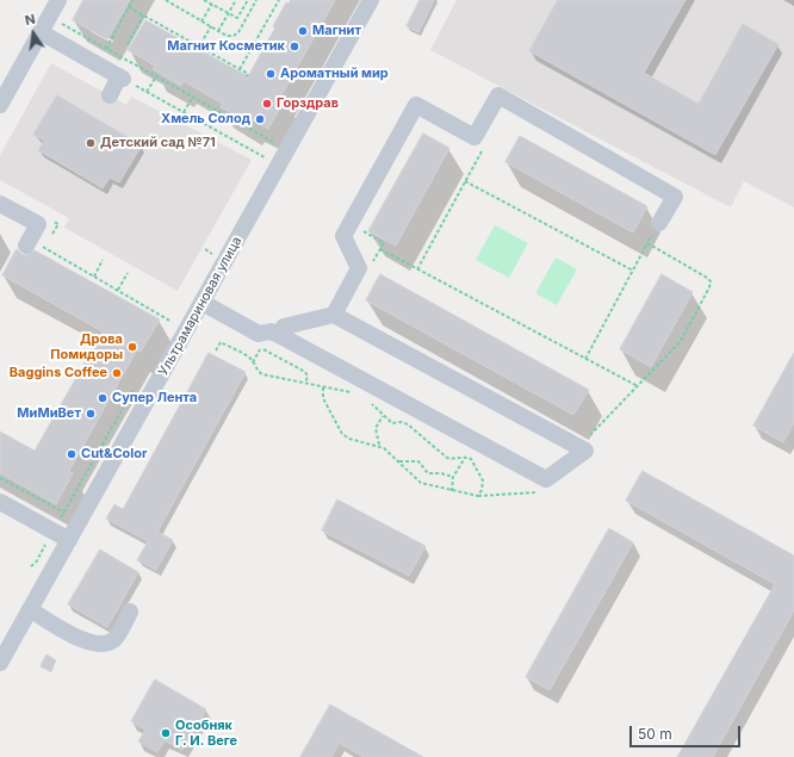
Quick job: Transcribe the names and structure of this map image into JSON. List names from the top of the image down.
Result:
{
  "streets": {
    "street": ["Ультрамариновая улица"]
  },
  "places": [
    "Магнит",
    "Магнит Косметик",
    "Ароматный мир",
    "Горздрав",
    "Хмель Солод",
    "Детский сад №71",
    "Дрова Помидоры",
    "Baggins Coffee",
    "Супер Лента",
    "МиМиВет",
    "Cut&Color",
    "Особняк Г. И. Веге"
  ],
  "scale_bar": "50 m",
  "north": "top"
}
